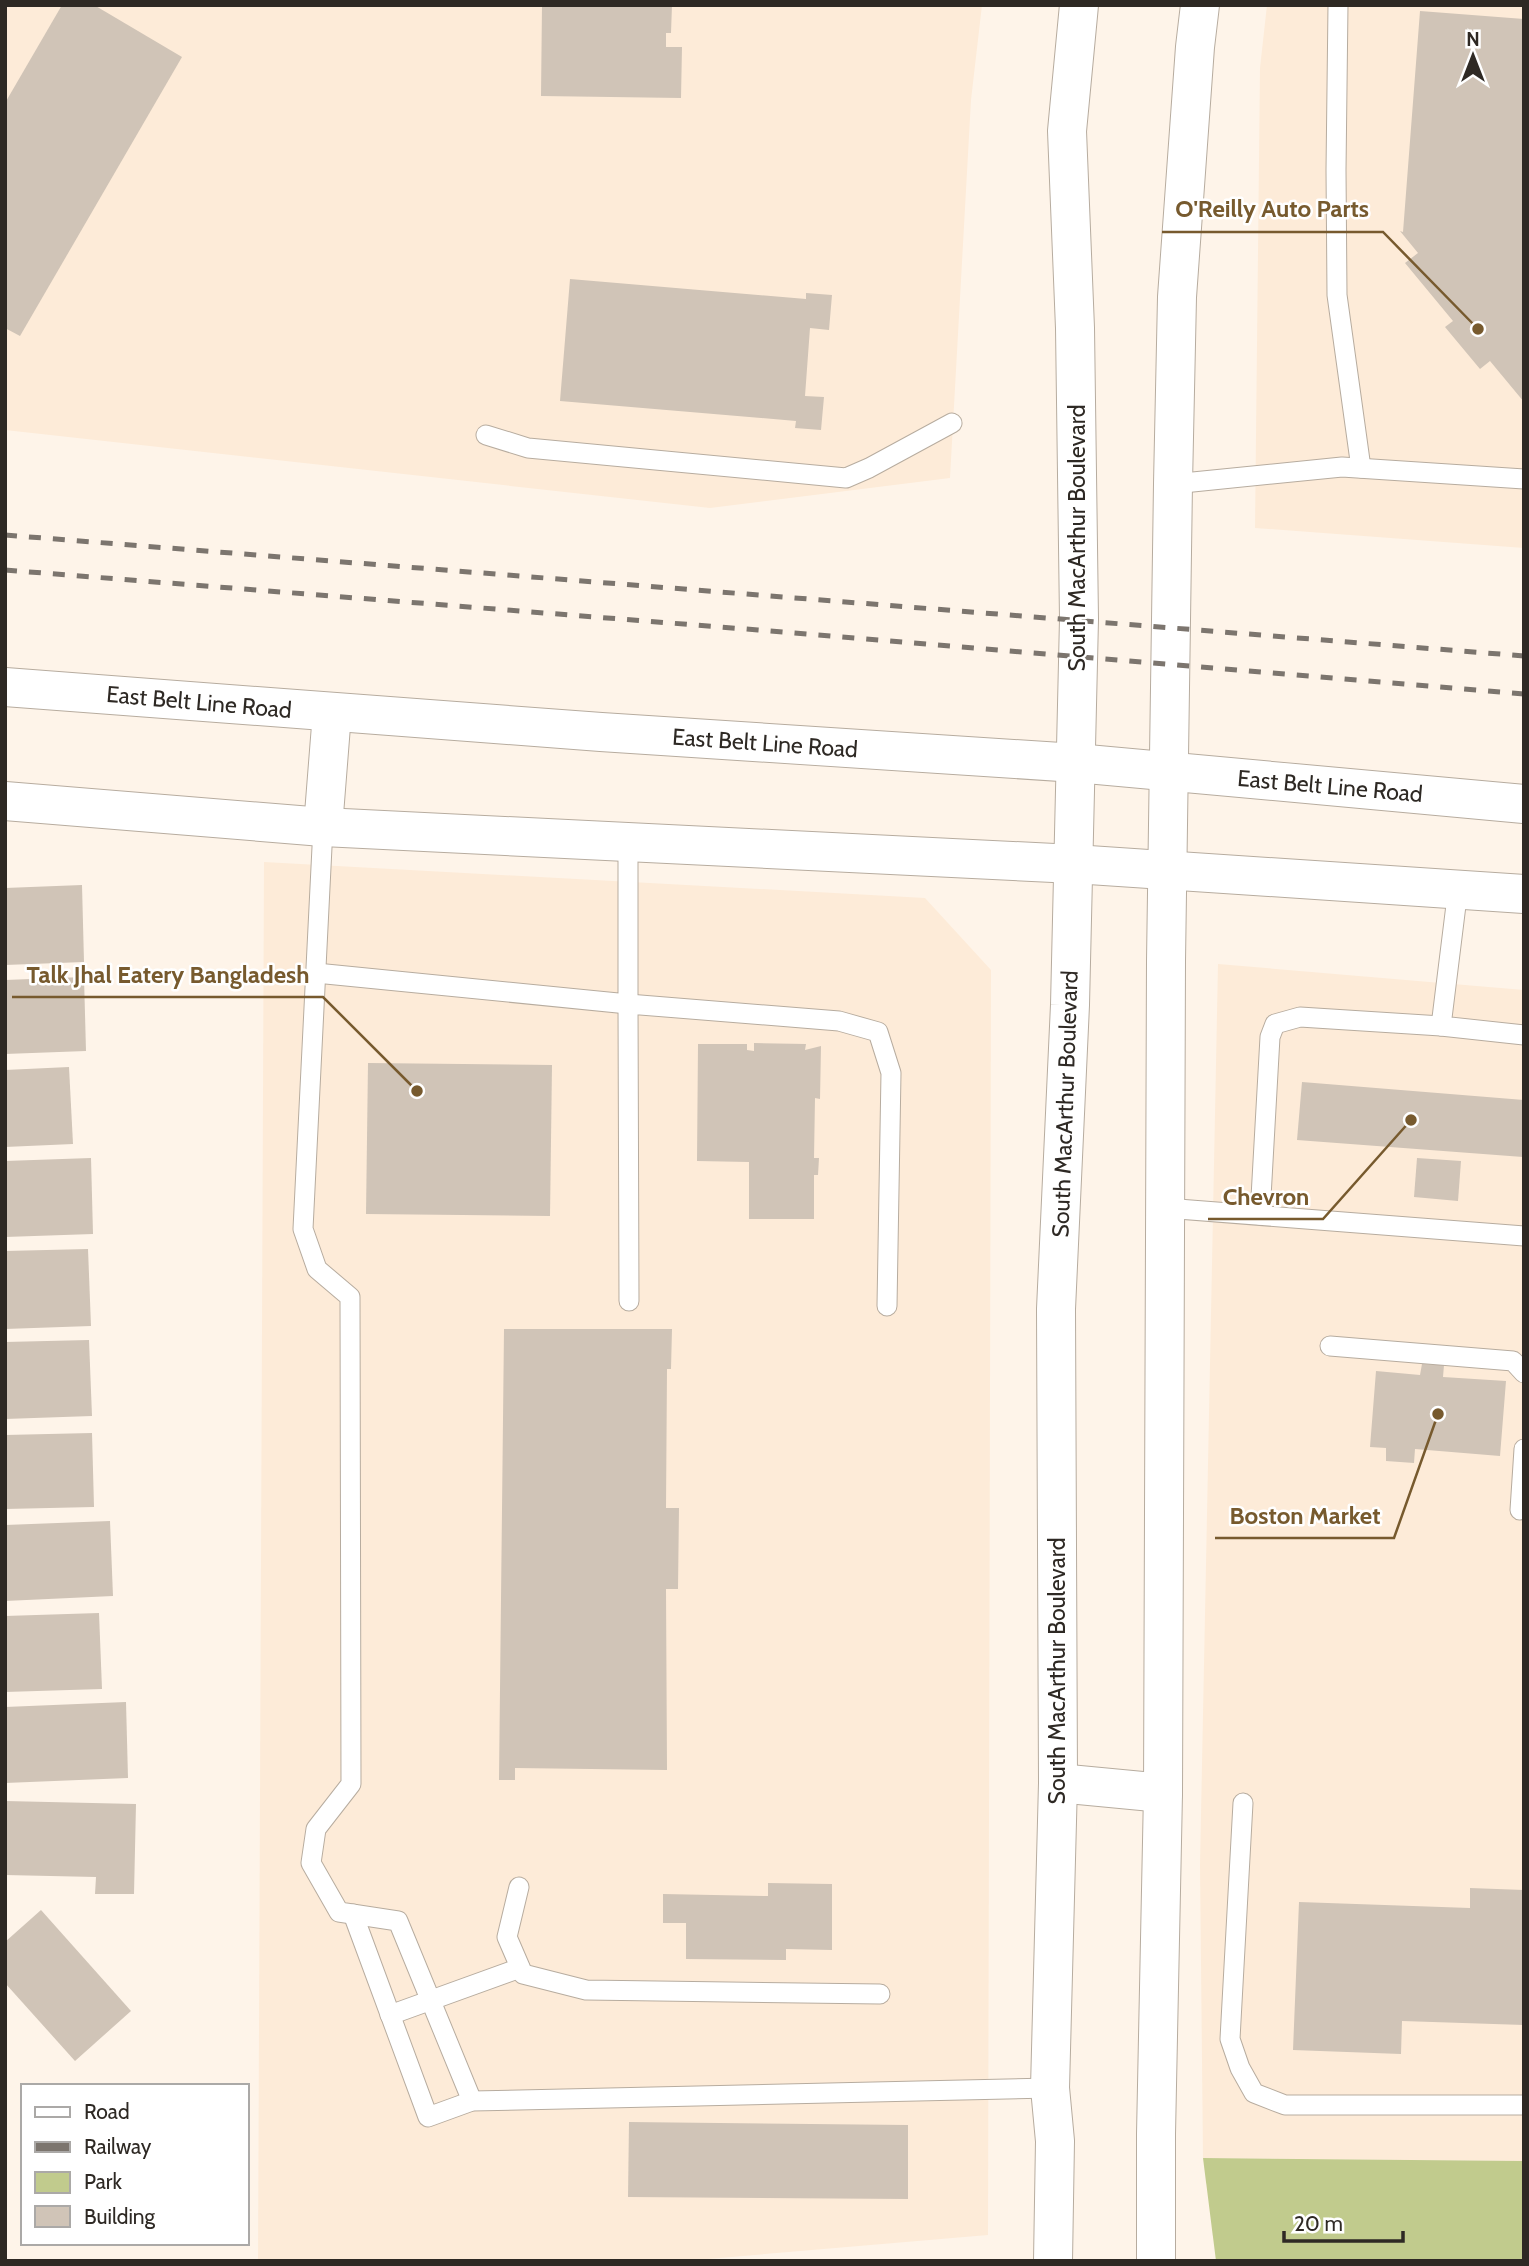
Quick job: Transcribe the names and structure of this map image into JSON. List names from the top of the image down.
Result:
{
  "streets": {
    "main road": ["South MacArthur Boulevard", "East Belt Line Road"]
  },
  "crossings": [
    ["South MacArthur Boulevard", "East Belt Line Road"]
  ],
  "places": [
    "O'Reilly Auto Parts",
    "Talk Jhal Eatery Bangladesh",
    "Chevron",
    "Boston Market"
  ],
  "legend": [
    "Road",
    "Railway",
    "Park",
    "Building"
  ],
  "scale_bar": "20 m",
  "north": "top"
}
